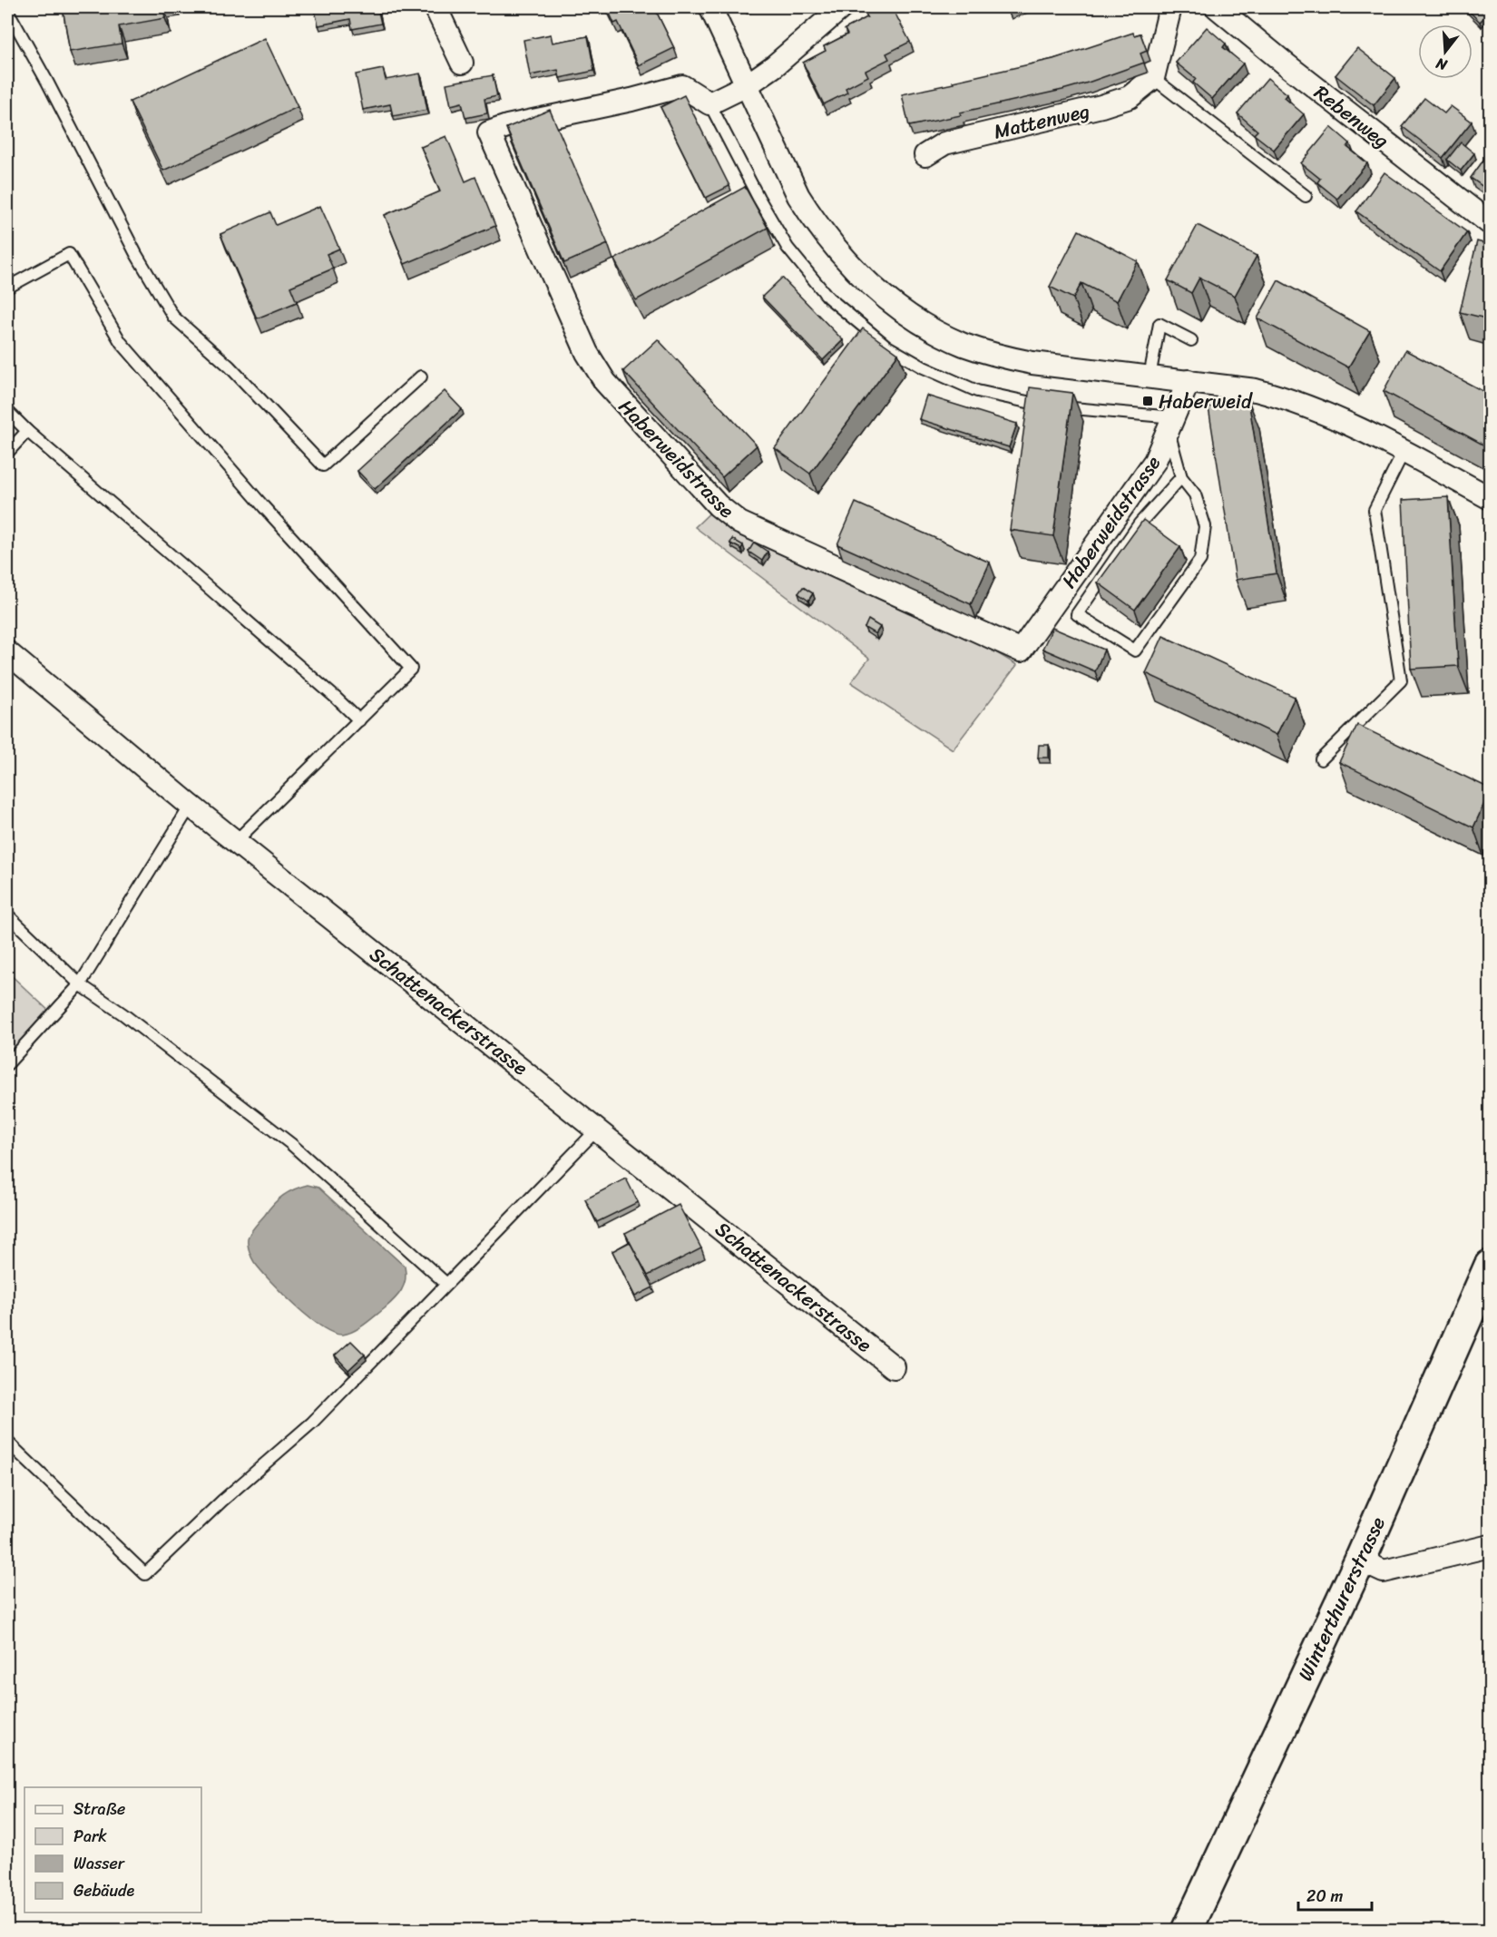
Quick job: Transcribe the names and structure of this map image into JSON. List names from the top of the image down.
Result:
{
  "streets": {
    "main road": ["Winterthurerstrasse"],
    "street": [
      "Rebenweg",
      "Mattenweg",
      "Haberweidstrasse",
      "Schattenackerstrasse"
    ]
  },
  "places": {
    "transit": ["Haberweid"]
  },
  "legend": [
    "Straße",
    "Park",
    "Wasser",
    "Gebäude"
  ],
  "scale_bar": "20 m",
  "north": "bottom"
}
